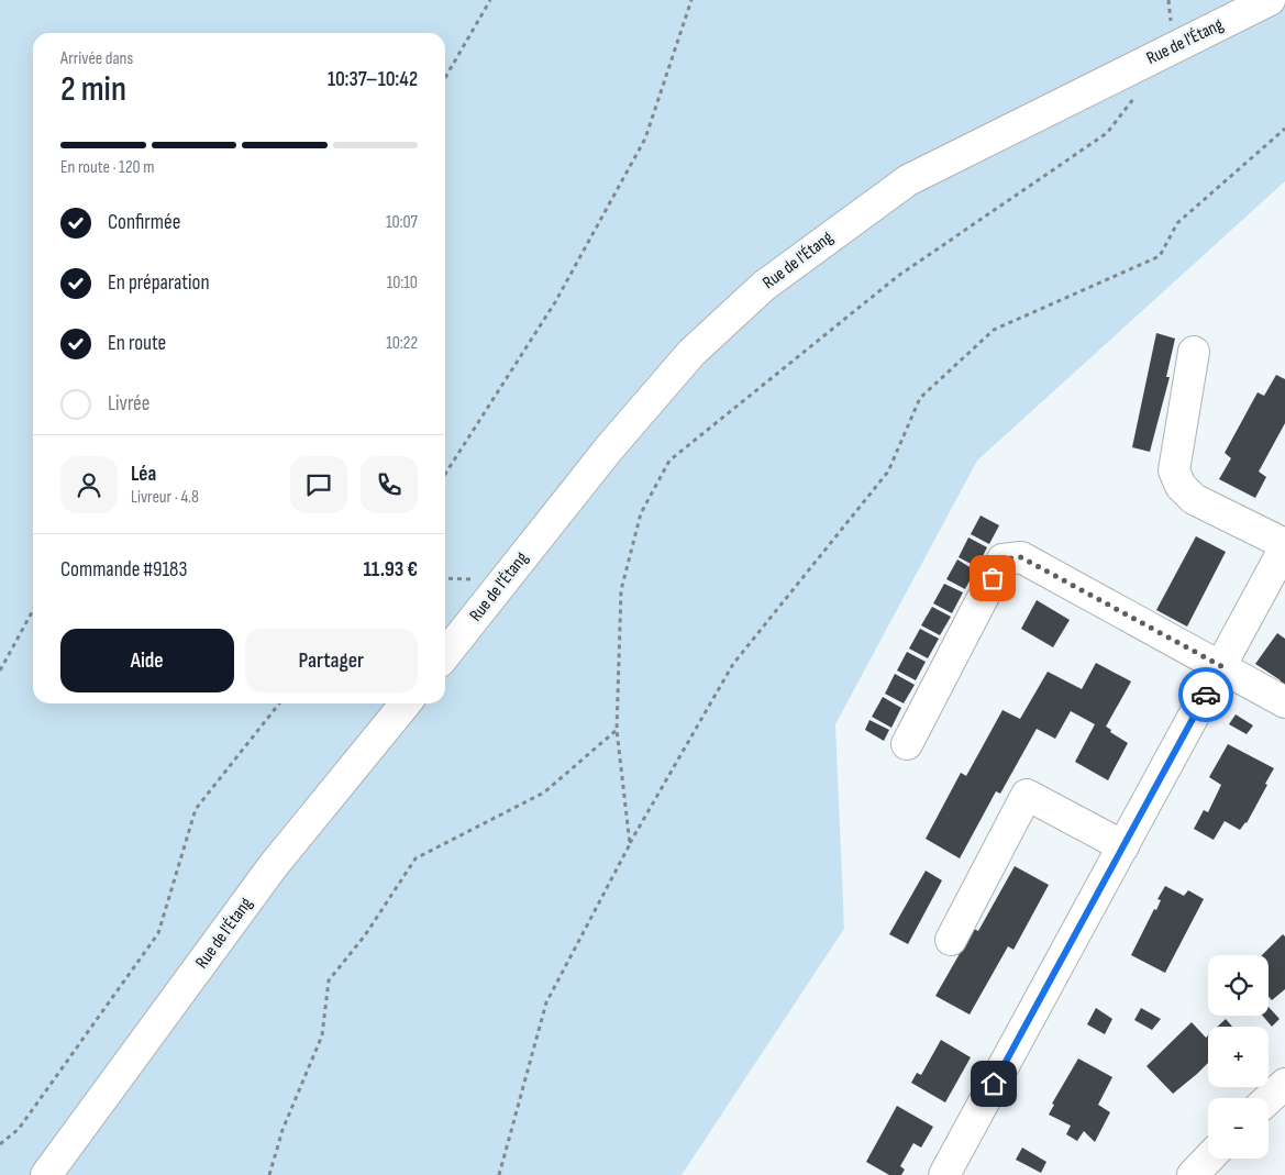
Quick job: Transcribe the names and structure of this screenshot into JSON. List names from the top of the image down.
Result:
{
  "streets": {
    "street": ["Rue de l'Étang"]
  },
  "page": {
    "heading": ["2 min", "Arrivée dans", "10:37–10:42"],
    "panel": [
      "Léa",
      "Livreur · 4.8",
      "Commande #9183",
      "11.93 €"
    ],
    "bar": "En route · 120 m",
    "list": [
      ["Confirmée", "10:07"],
      ["En préparation", "10:10"],
      ["En route", "10:22"],
      "Livrée"
    ],
    "buttons": ["Aide", "Partager"],
    "map_buttons": ["+", "−"]
  }
}
